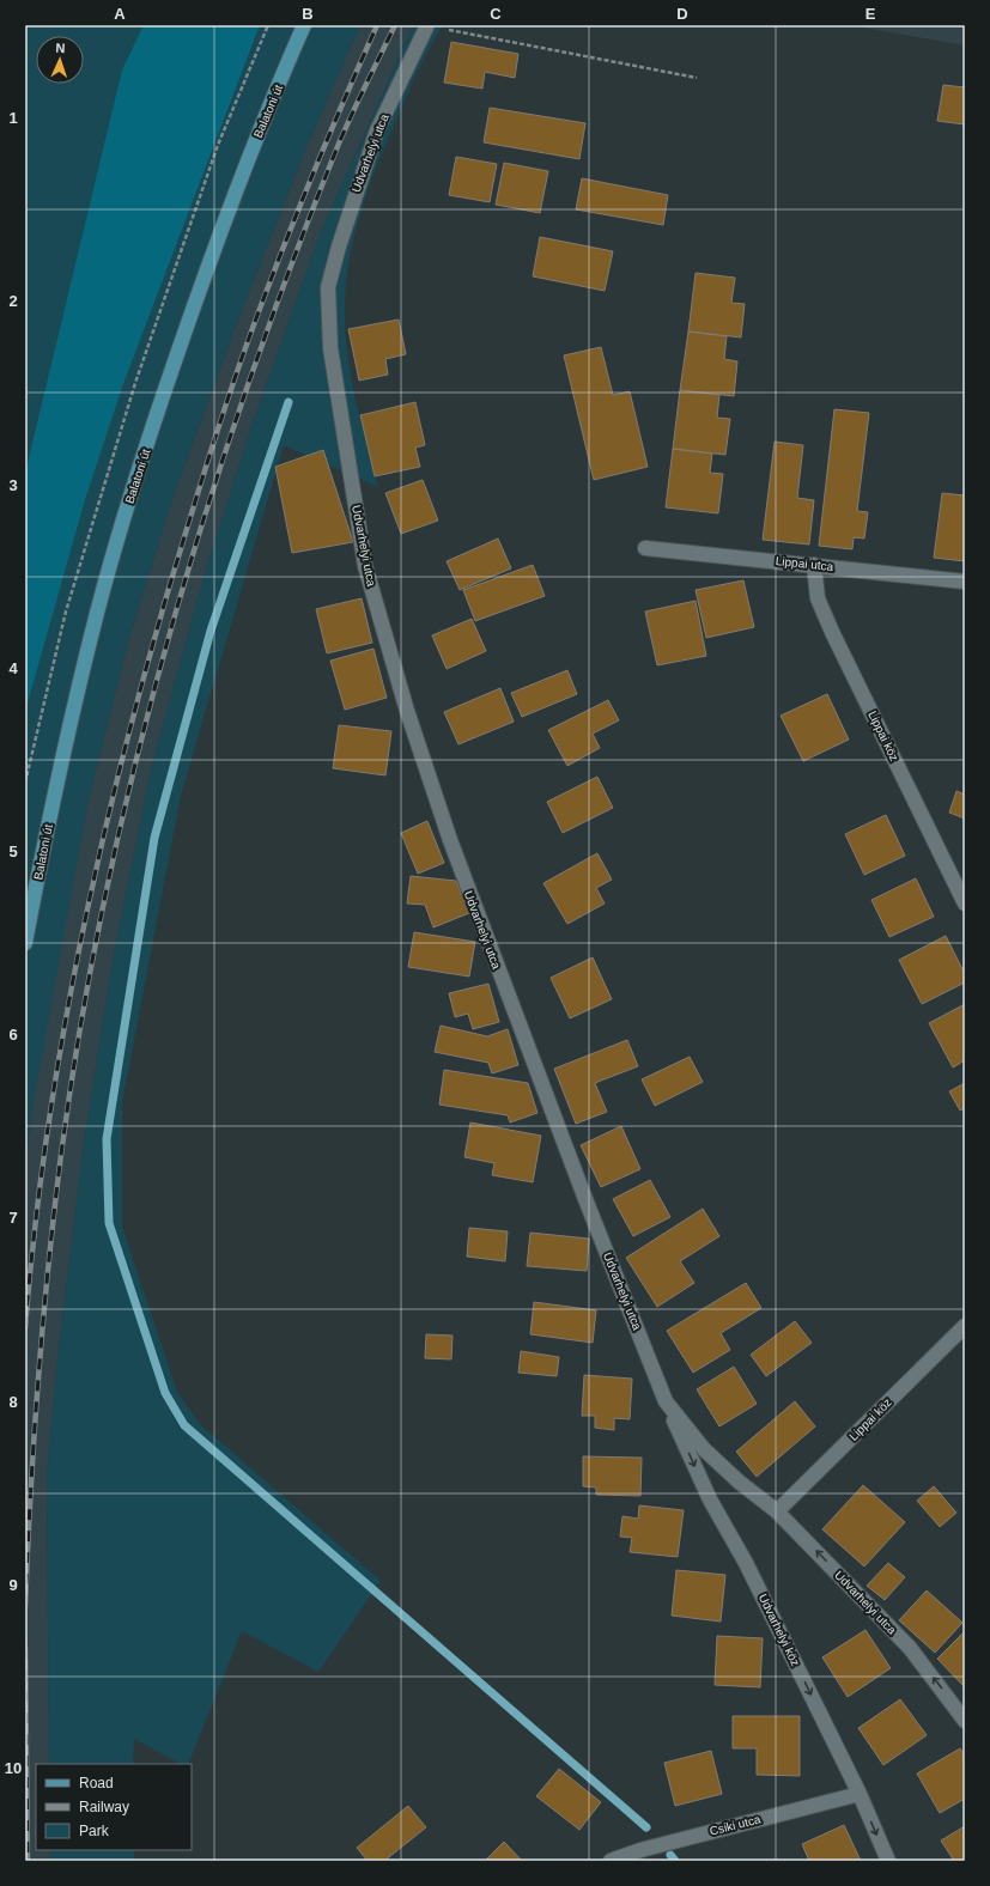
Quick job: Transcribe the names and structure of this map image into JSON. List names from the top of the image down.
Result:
{
  "streets": {
    "main road": ["Balatoni út"],
    "street": [
      "Udvarhelyi utca",
      "Lippai utca",
      "Lippai köz",
      "Udvarhelyi köz",
      "Csiki utca"
    ]
  },
  "crossings": [
    ["Udvarhelyi utca", "Lippai köz"],
    ["Udvarhelyi utca", "Udvarhelyi köz"],
    ["Lippai utca", "Lippai köz"],
    ["Udvarhelyi köz", "Csiki utca"]
  ],
  "one_way": ["Udvarhelyi köz"],
  "legend": ["Road", "Railway", "Park"],
  "north": "top",
  "grid": {
    "columns": [
      "A",
      "B",
      "C",
      "D",
      "E"
    ],
    "rows": [
      "1",
      "2",
      "3",
      "4",
      "5",
      "6",
      "7",
      "8",
      "9",
      "10"
    ]
  }
}
